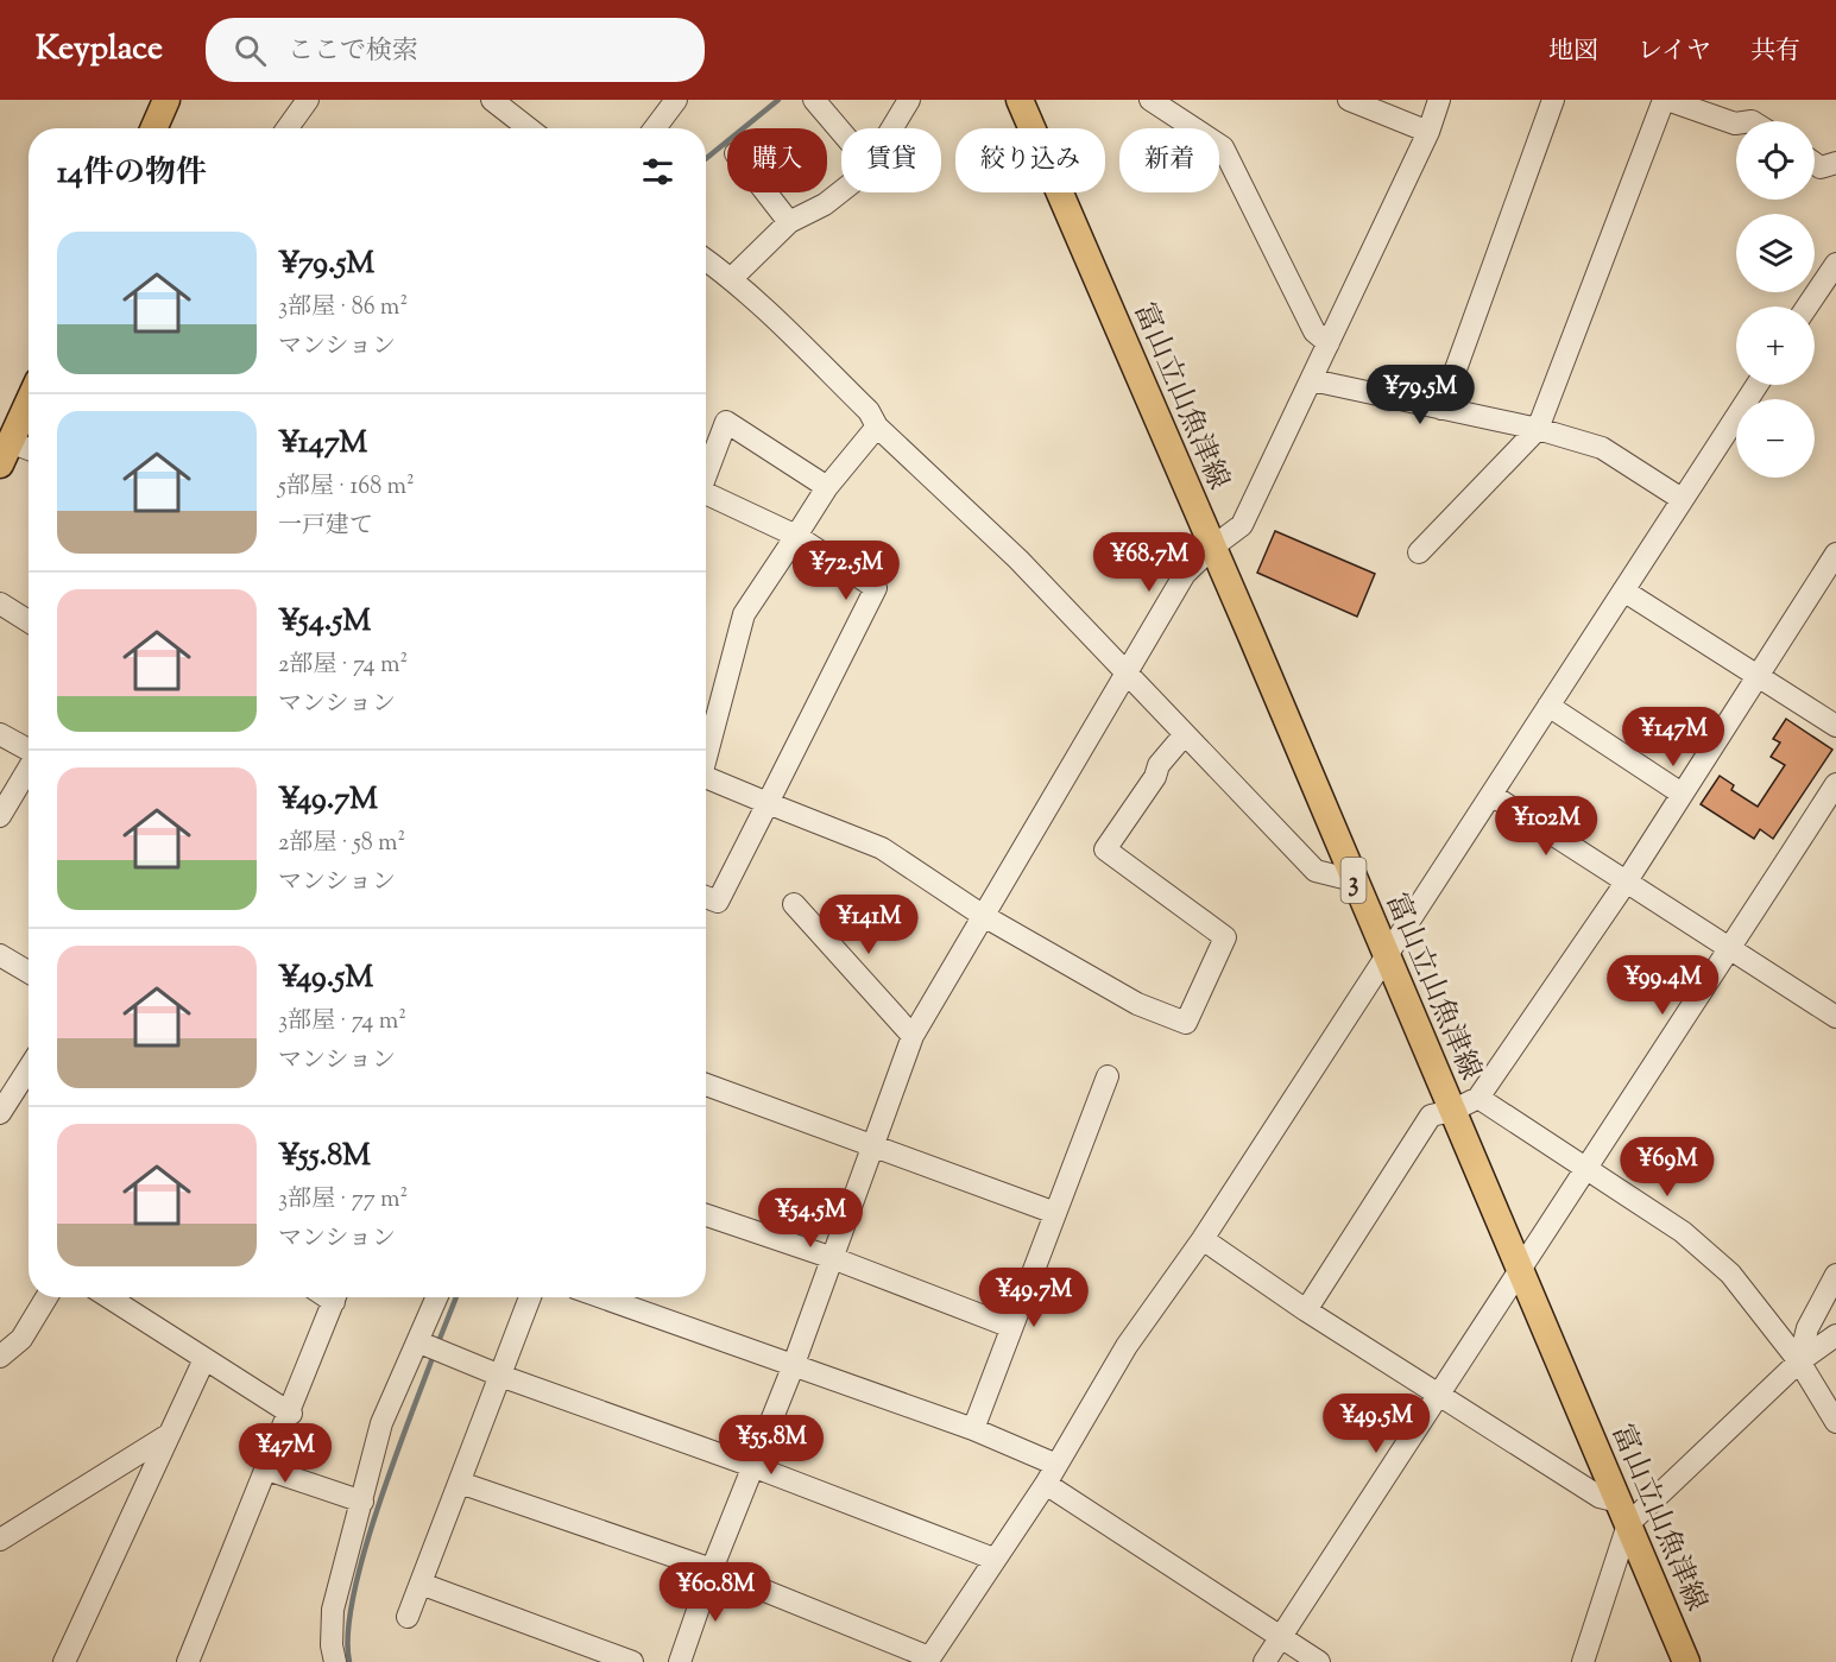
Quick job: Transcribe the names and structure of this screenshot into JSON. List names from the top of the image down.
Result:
{
  "streets": {
    "main road": ["富山立山魚津線", "3"]
  },
  "page": {
    "header": "Keyplace",
    "search": "ここで検索",
    "nav": ["地図", "レイヤ", "共有"],
    "map_buttons": ["+", "−"],
    "chip": [
      "購入",
      "賃貸",
      "絞り込み",
      "新着"
    ],
    "heading": "14件の物件",
    "list": [
      {
        "name": "¥79.5M",
        "note": "3部屋 · 86 m² · マンション"
      },
      {
        "name": "¥147M",
        "note": "5部屋 · 168 m² · 一戸建て"
      },
      {
        "name": "¥54.5M",
        "note": "2部屋 · 74 m² · マンション"
      },
      {
        "name": "¥49.7M",
        "note": "2部屋 · 58 m² · マンション"
      },
      {
        "name": "¥49.5M",
        "note": "3部屋 · 74 m² · マンション"
      },
      {
        "name": "¥55.8M",
        "note": "3部屋 · 77 m² · マンション"
      }
    ],
    "price": [
      "¥79.5M",
      "¥68.7M",
      "¥72.5M",
      "¥147M",
      "¥102M",
      "¥141M",
      "¥99.4M",
      "¥69M",
      "¥54.5M",
      "¥49.7M",
      "¥49.5M",
      "¥55.8M",
      "¥47M",
      "¥60.8M"
    ]
  }
}
